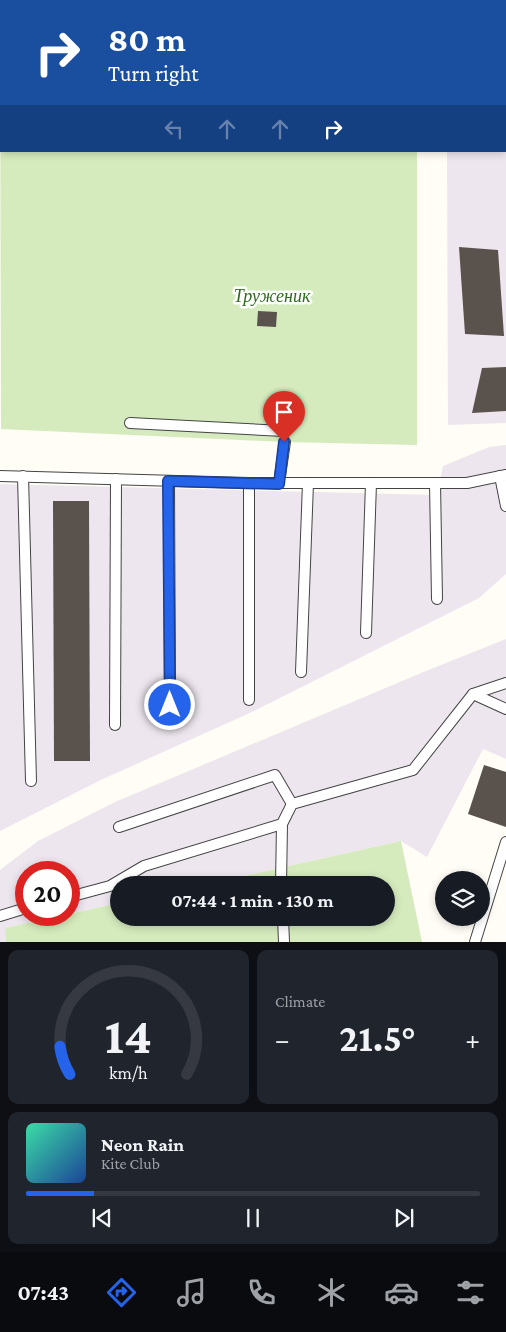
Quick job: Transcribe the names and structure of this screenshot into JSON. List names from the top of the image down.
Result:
{
  "parks": ["Труженик"],
  "page": {
    "turn": ["80 m", "Turn right"],
    "limit": "20",
    "trip": "07:44 · 1 min · 130 m",
    "tile": "Climate",
    "heat": ["−", "21.5°", "+"],
    "song": ["Neon Rain", "Kite Club"],
    "tabs": "07:43",
    "gauge": ["14", "km/h"]
  }
}
